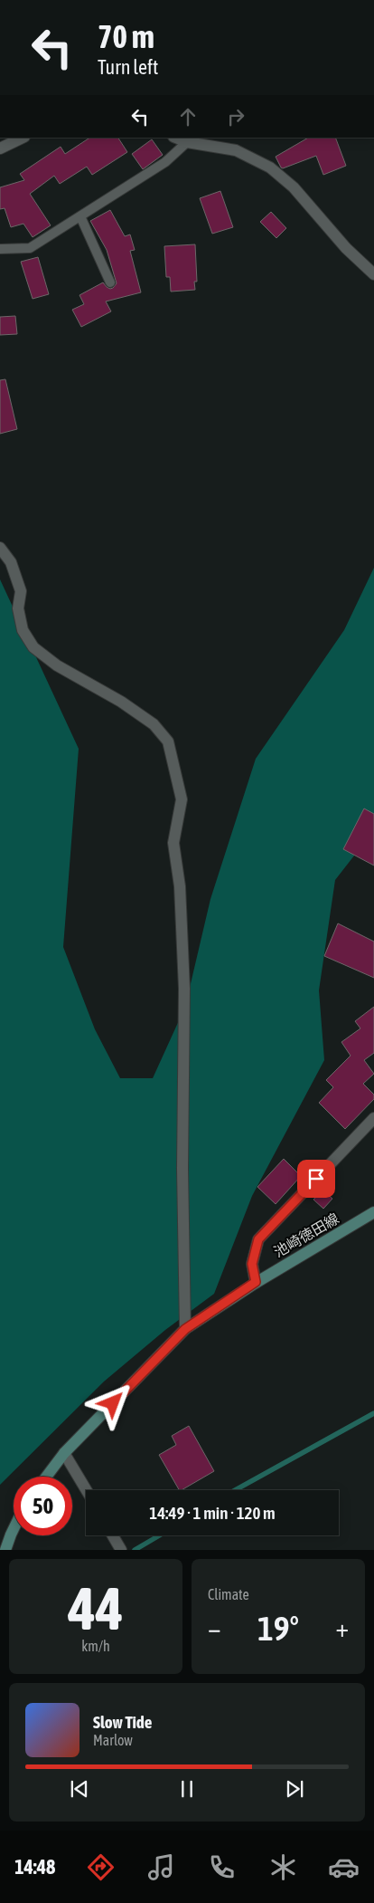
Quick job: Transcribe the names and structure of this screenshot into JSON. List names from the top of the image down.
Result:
{
  "streets": {
    "main road": ["池崎徳田線"]
  },
  "page": {
    "turn": ["70 m", "Turn left"],
    "limit": "50",
    "trip": "14:49 · 1 min · 120 m",
    "tile": [
      ["44", "km/h"],
      "Climate"
    ],
    "heat": ["−", "19°", "+"],
    "song": ["Slow Tide", "Marlow"],
    "tabs": "14:48"
  }
}
